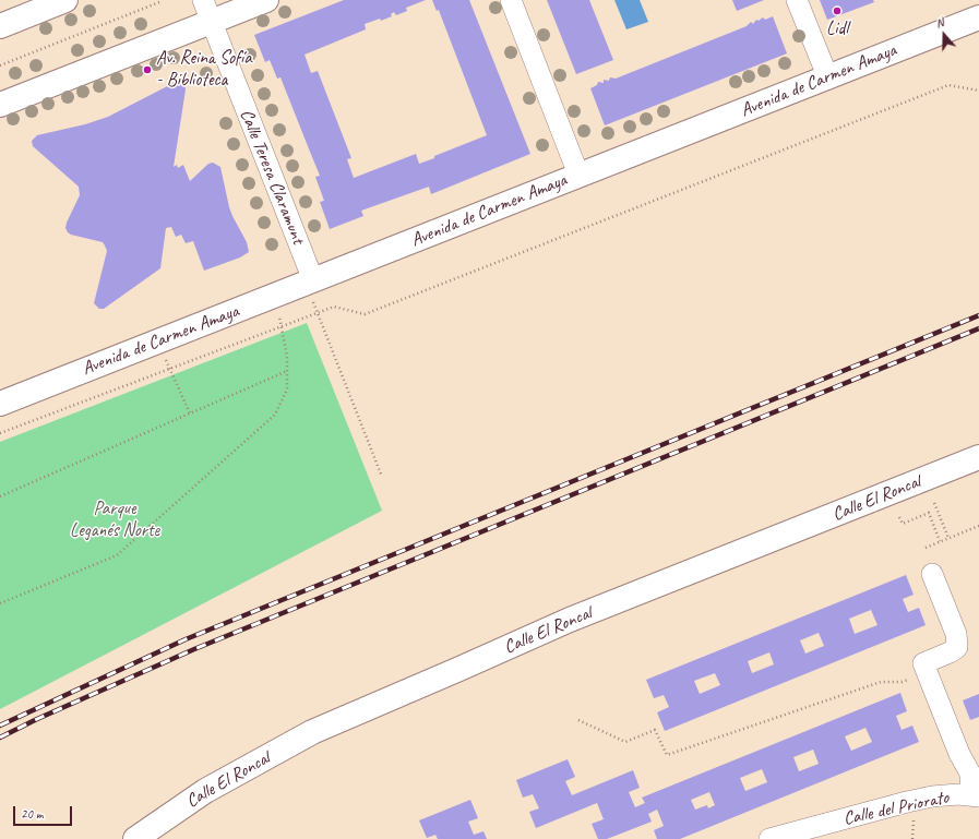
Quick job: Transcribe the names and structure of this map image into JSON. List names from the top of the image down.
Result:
{
  "streets": {
    "street": [
      "Avenida de Carmen Amaya",
      "Calle Teresa Claramunt",
      "Calle El Roncal",
      "Calle del Priorato"
    ]
  },
  "crossings": [
    ["Avenida de Carmen Amaya", "Calle Teresa Claramunt"]
  ],
  "parks": ["Parque Leganés Norte"],
  "places": ["Lidl", "Av. Reina Sofía - Biblioteca"],
  "scale_bar": "20 m",
  "north": "top"
}
